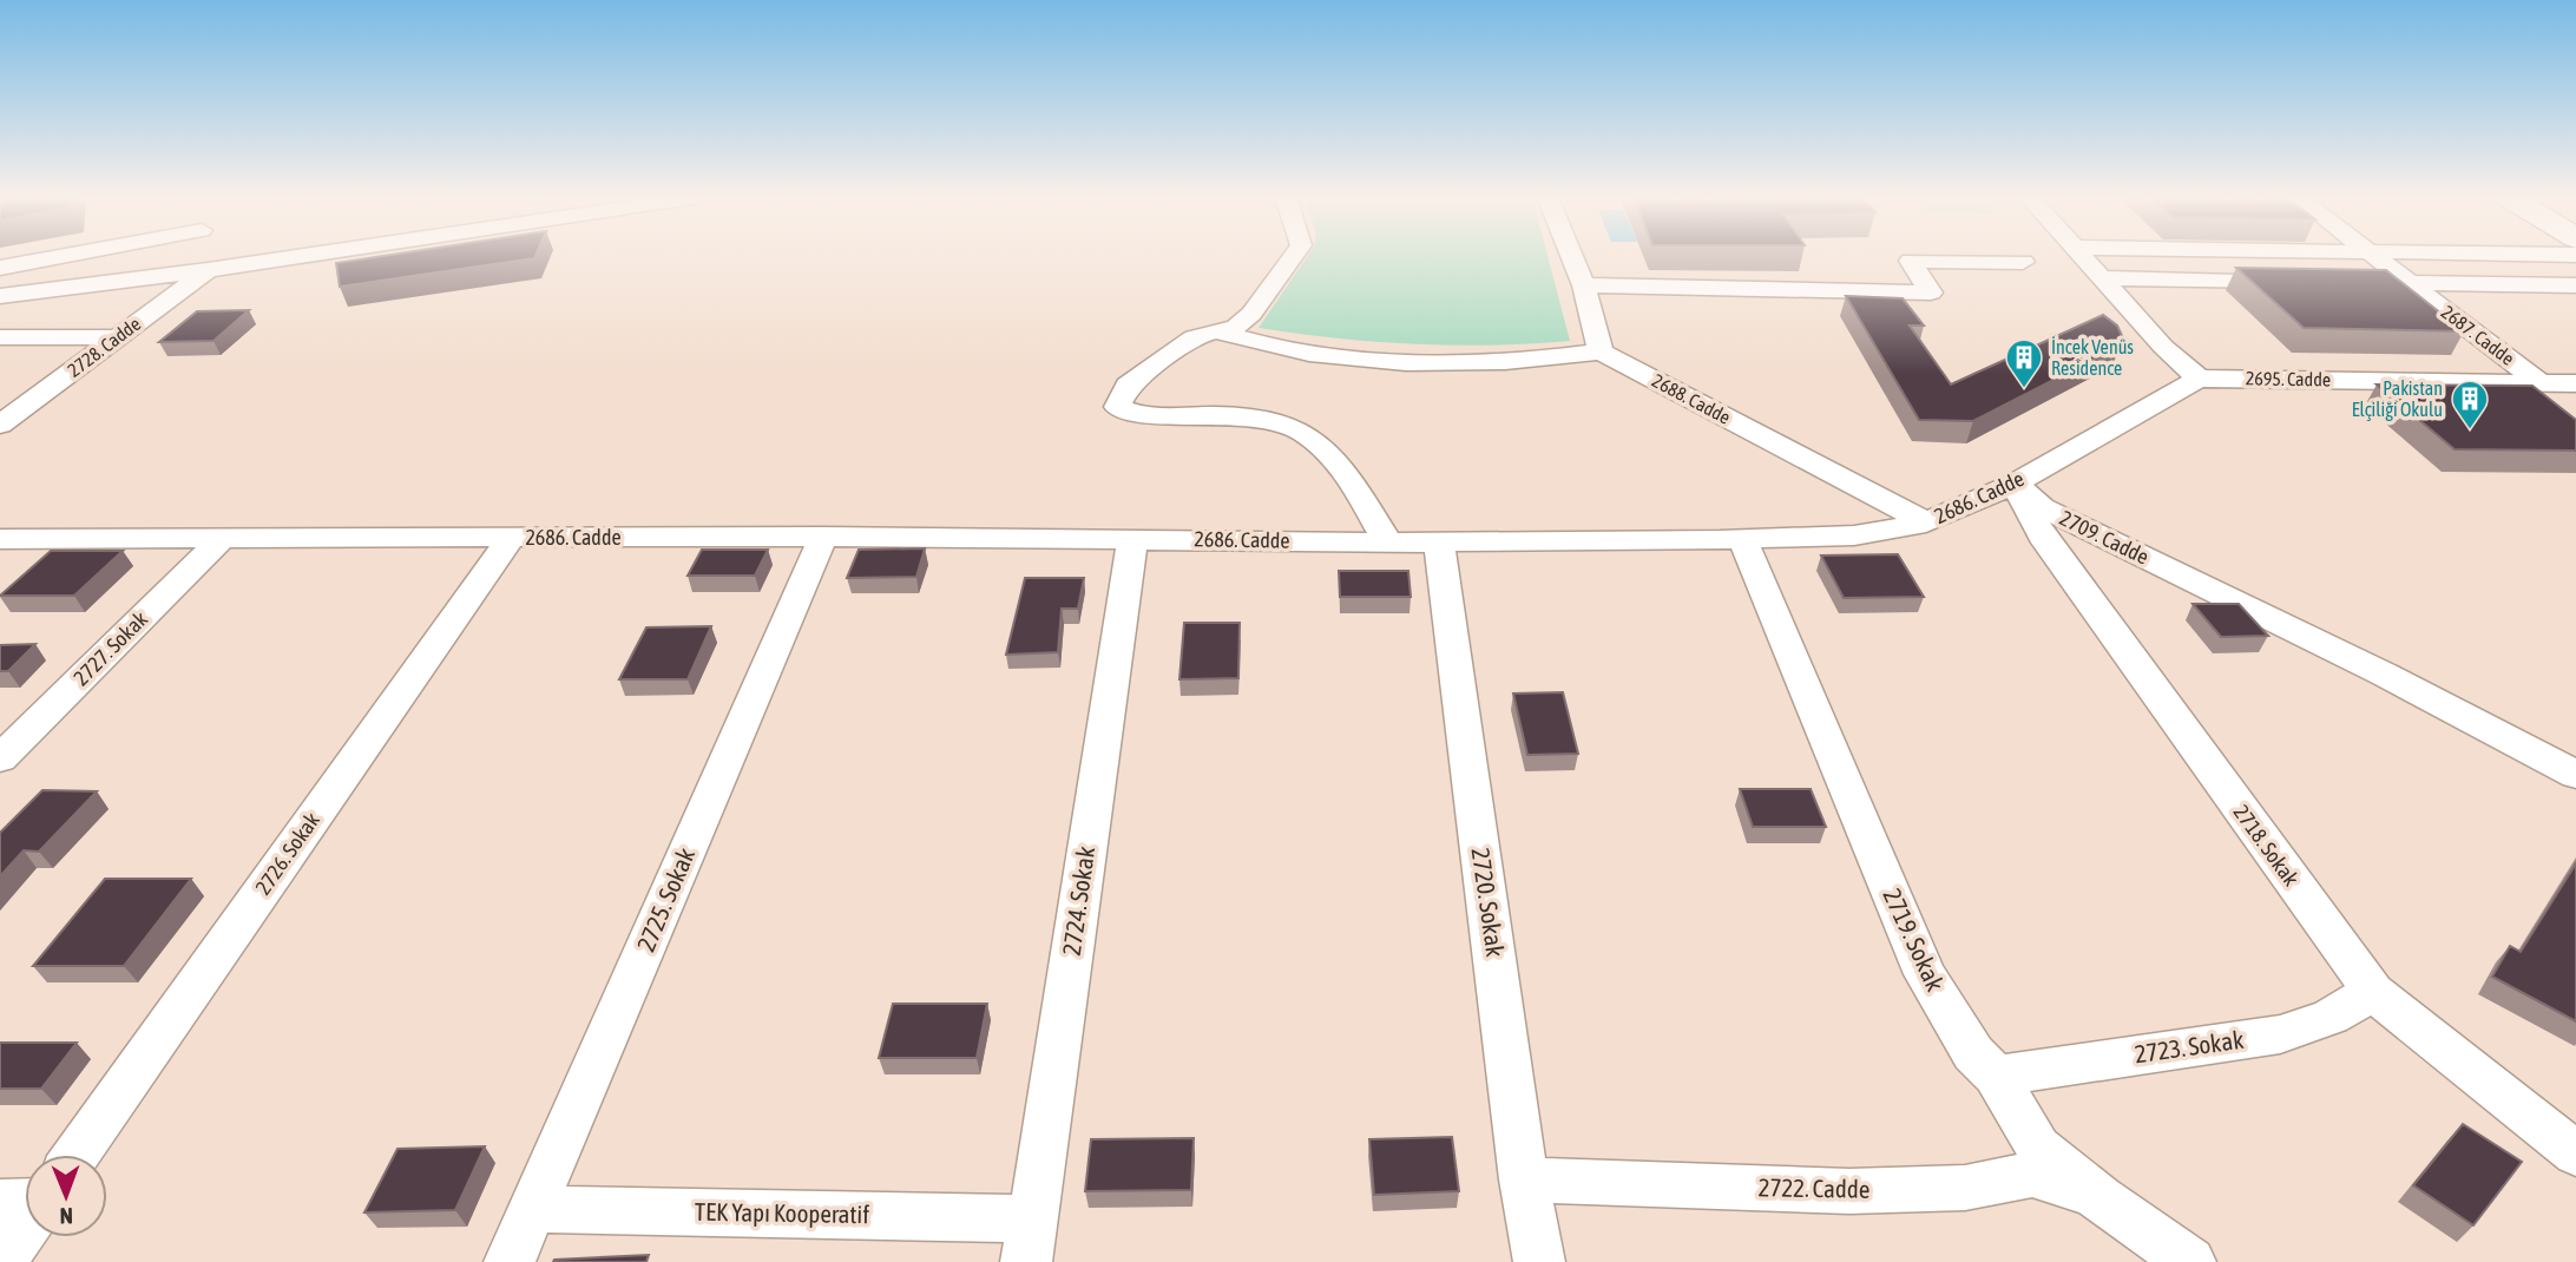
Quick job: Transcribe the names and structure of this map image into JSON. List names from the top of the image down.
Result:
{
  "streets": {
    "street": [
      "2687. Cadde",
      "2728. Cadde",
      "2695. Cadde",
      "2688. Cadde",
      "2686. Cadde",
      "2709. Cadde",
      "2727. Sokak",
      "2718. Sokak",
      "2726. Sokak",
      "2725. Sokak",
      "2724. Sokak",
      "2720. Sokak",
      "2719. Sokak",
      "2723. Sokak",
      "2722. Cadde",
      "TEK Yapı Kooperatif"
    ]
  },
  "crossings": [
    ["2687. Cadde", "2695. Cadde"],
    ["2695. Cadde", "2686. Cadde"],
    ["2688. Cadde", "2686. Cadde"],
    ["2686. Cadde", "2709. Cadde"],
    ["2686. Cadde", "2727. Sokak"],
    ["2686. Cadde", "2718. Sokak"],
    ["2686. Cadde", "2726. Sokak"],
    ["2686. Cadde", "2725. Sokak"],
    ["2686. Cadde", "2724. Sokak"],
    ["2686. Cadde", "2720. Sokak"],
    ["2686. Cadde", "2719. Sokak"],
    ["2709. Cadde", "2718. Sokak"],
    ["2718. Sokak", "2723. Sokak"],
    ["2725. Sokak", "TEK Yapı Kooperatif"],
    ["2724. Sokak", "TEK Yapı Kooperatif"],
    ["2720. Sokak", "2722. Cadde"],
    ["2719. Sokak", "2723. Sokak"],
    ["2719. Sokak", "2722. Cadde"]
  ],
  "places": {
    "building": ["İncek Venüs Residence", "Pakistan Elçiliği Okulu"]
  },
  "north": "bottom"
}
